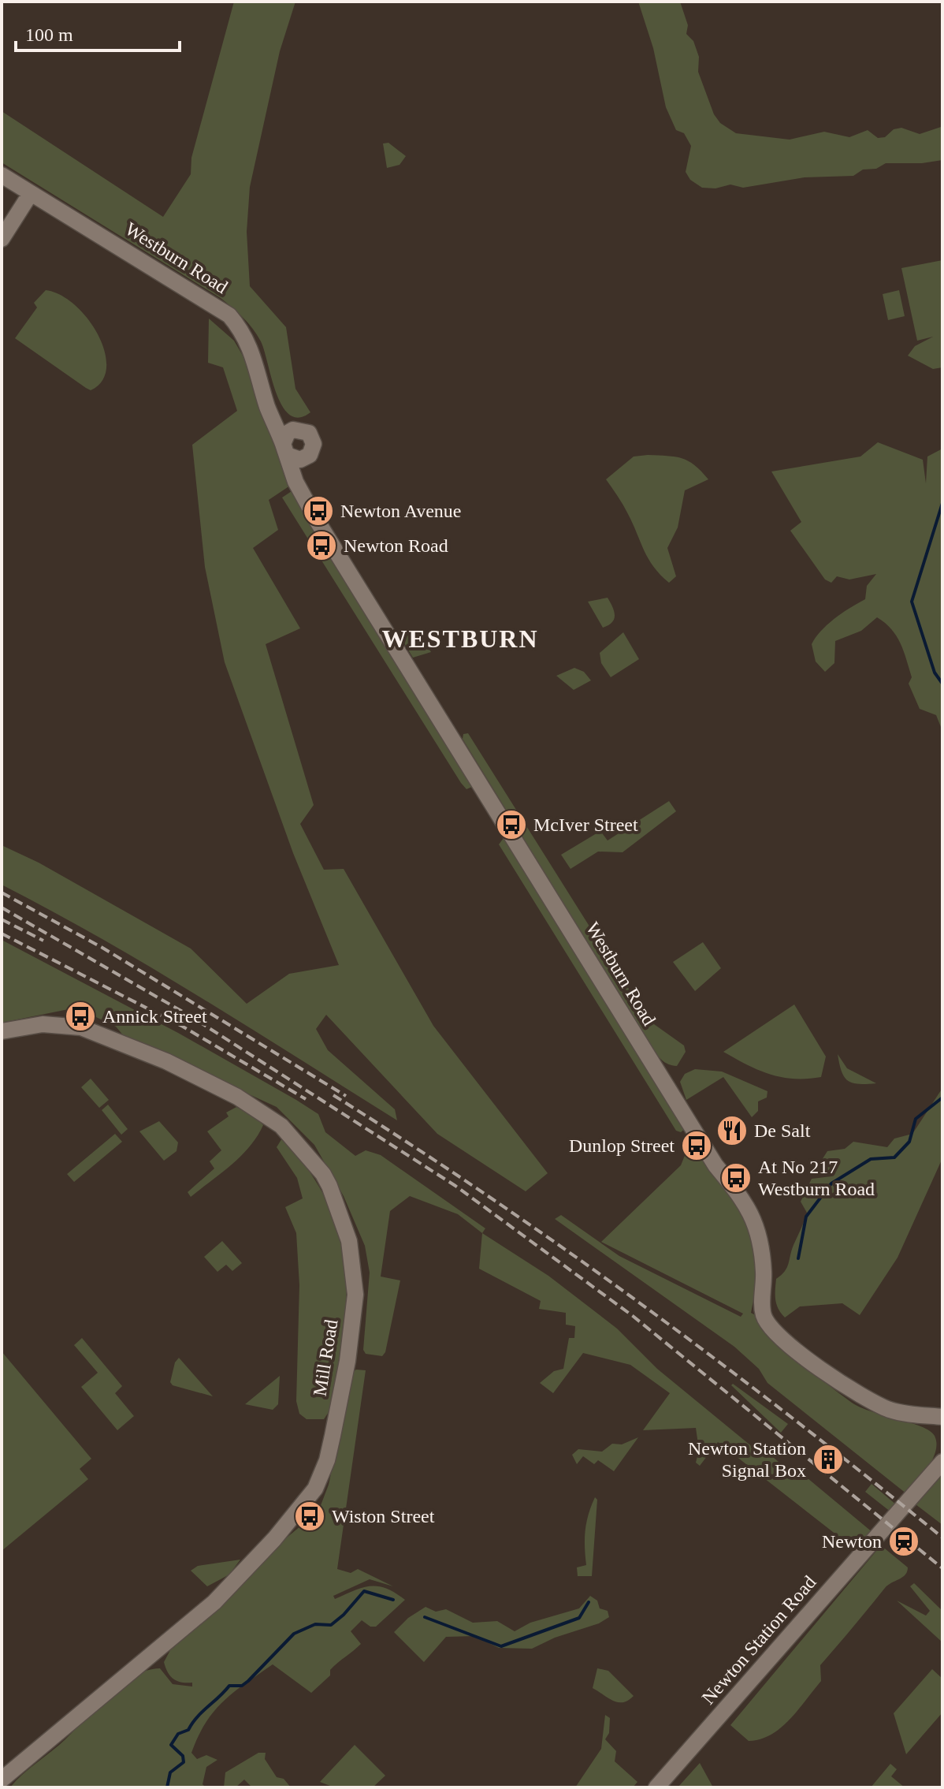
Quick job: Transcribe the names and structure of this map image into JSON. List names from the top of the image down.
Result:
{
  "streets": {
    "street": ["Westburn Road", "Mill Road", "Newton Station Road"]
  },
  "districts": ["WESTBURN"],
  "places": {
    "bus stop": [
      "Newton Avenue",
      "Newton Road",
      "McIver Street",
      "Annick Street",
      "Dunlop Street",
      "At No 217 Westburn Road",
      "Wiston Street"
    ],
    "restaurant": ["De Salt"],
    "building": ["Newton Station Signal Box"],
    "station": ["Newton"]
  },
  "scale_bar": "100 m"
}
